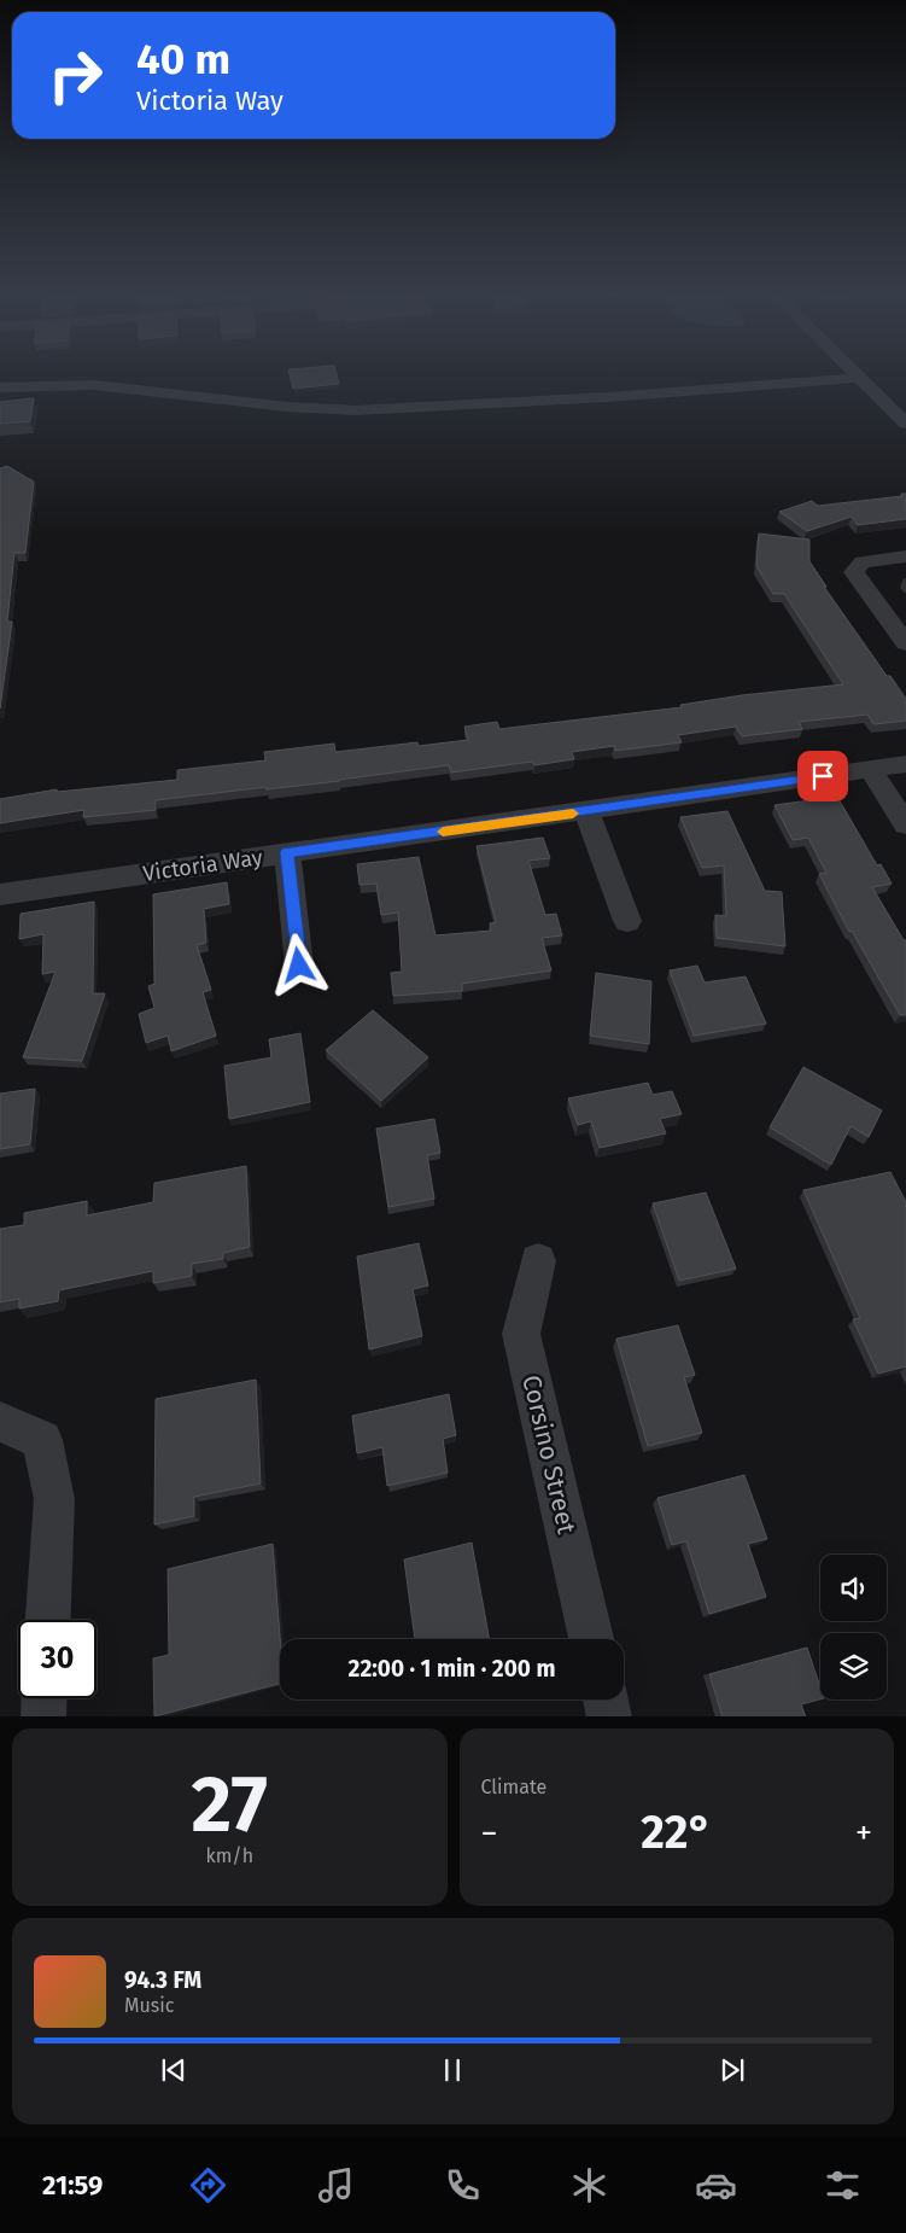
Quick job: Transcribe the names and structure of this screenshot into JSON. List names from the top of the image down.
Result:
{
  "streets": {
    "street": ["Victoria Way", "Corsino Street"]
  },
  "page": {
    "turn": ["40 m", "Victoria Way"],
    "limit": "30",
    "trip": "22:00 · 1 min · 200 m",
    "tile": [
      ["27", "km/h"],
      "Climate"
    ],
    "heat": ["−", "22°", "+"],
    "song": ["94.3 FM", "Music"],
    "tabs": "21:59"
  }
}
